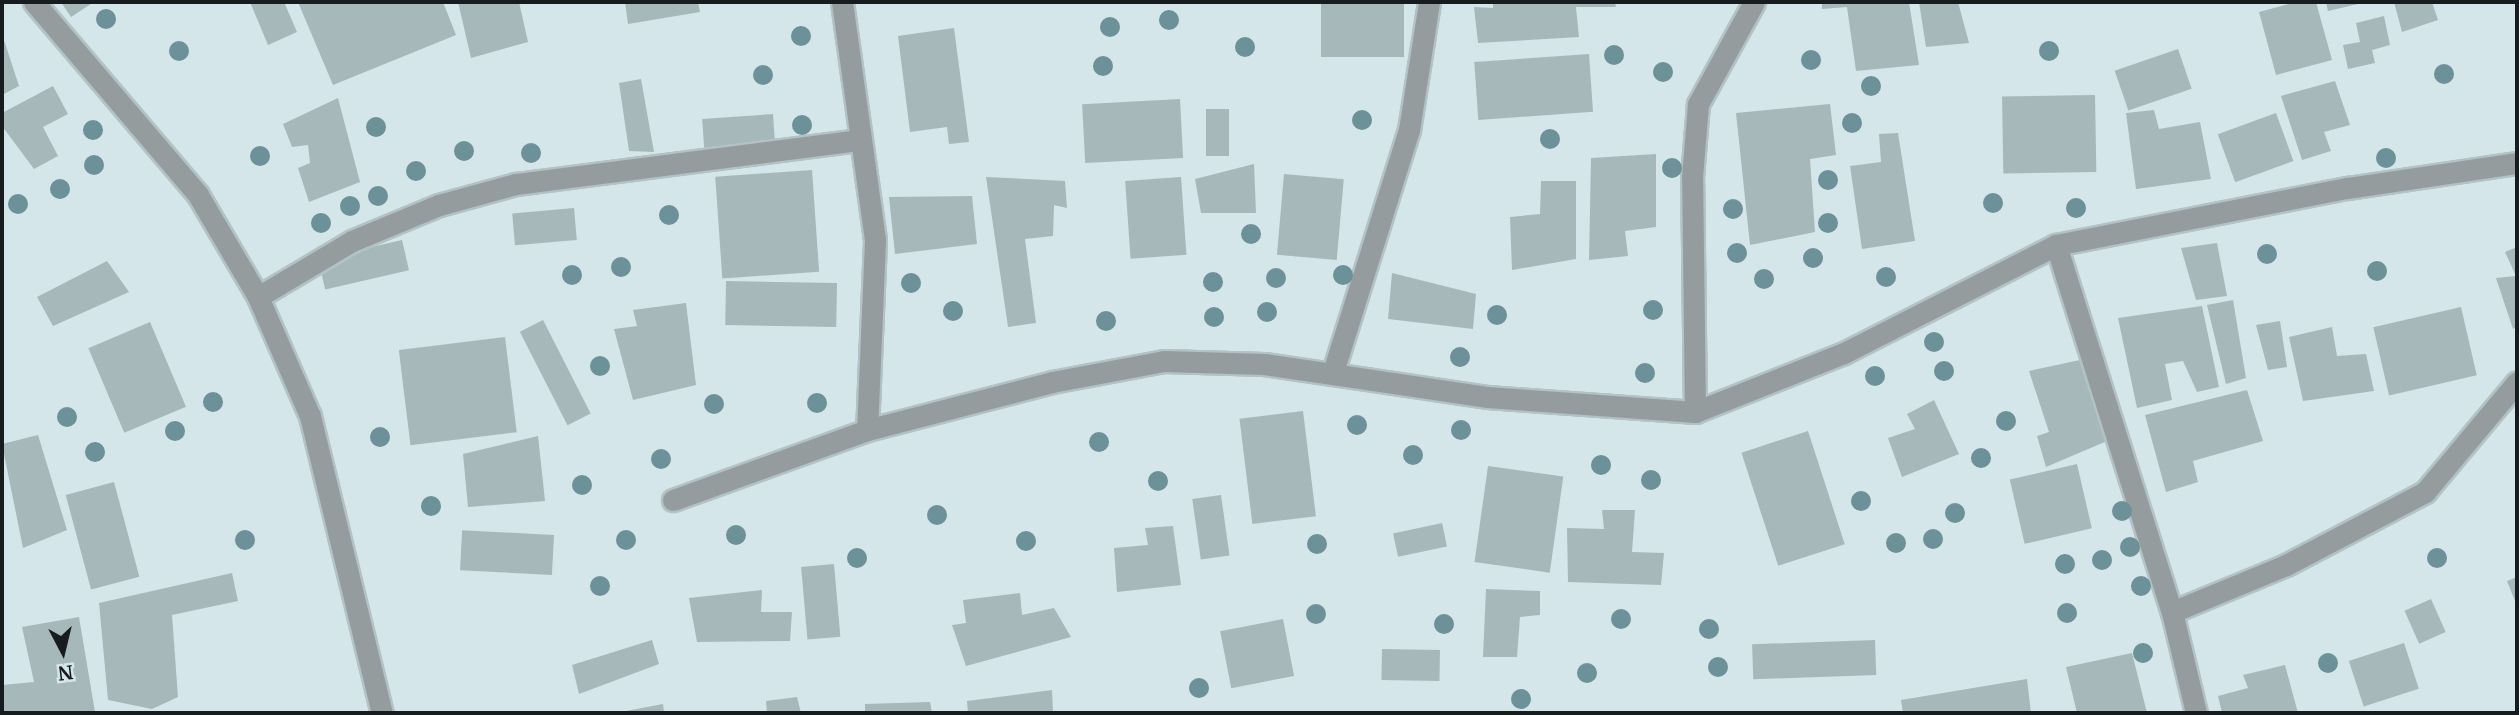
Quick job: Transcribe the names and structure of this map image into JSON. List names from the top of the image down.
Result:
{
  "north": "bottom"
}
